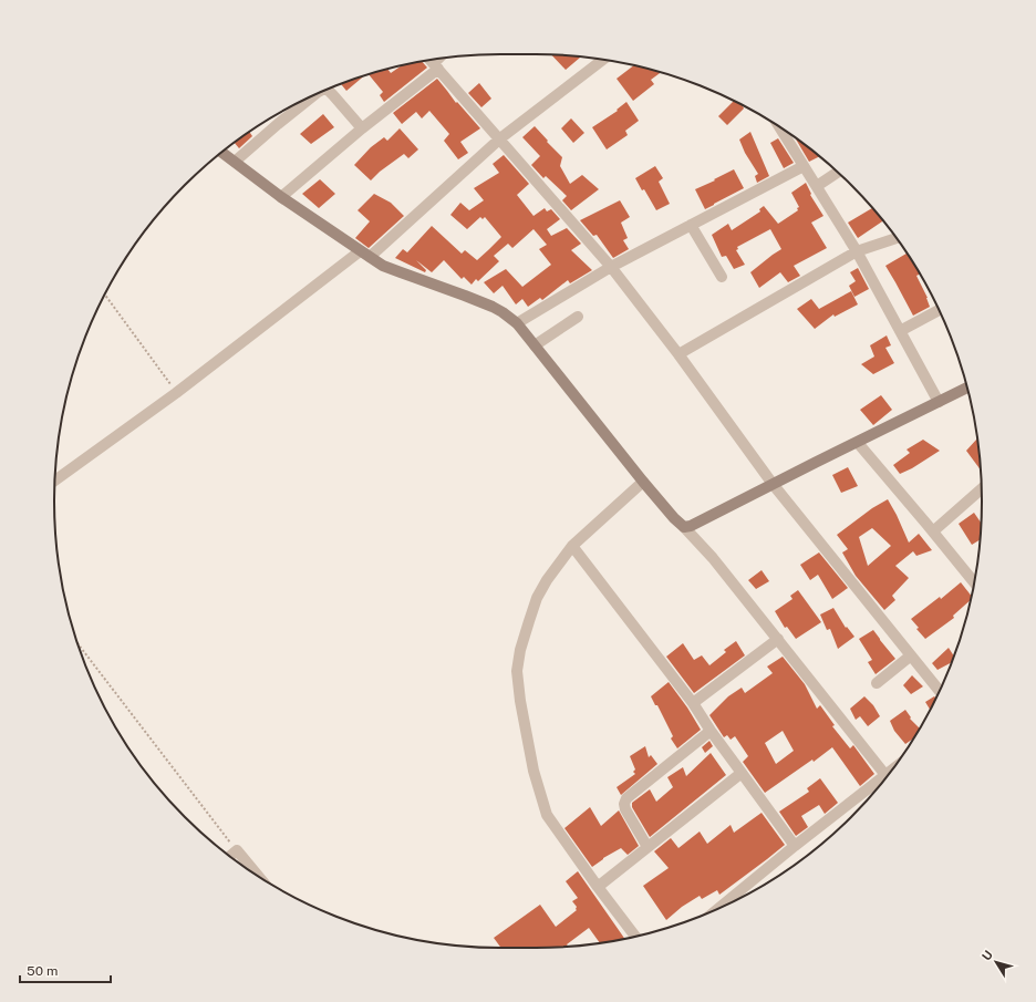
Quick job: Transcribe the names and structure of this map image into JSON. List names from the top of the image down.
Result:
{
  "scale_bar": "50 m",
  "north": "top left"
}
